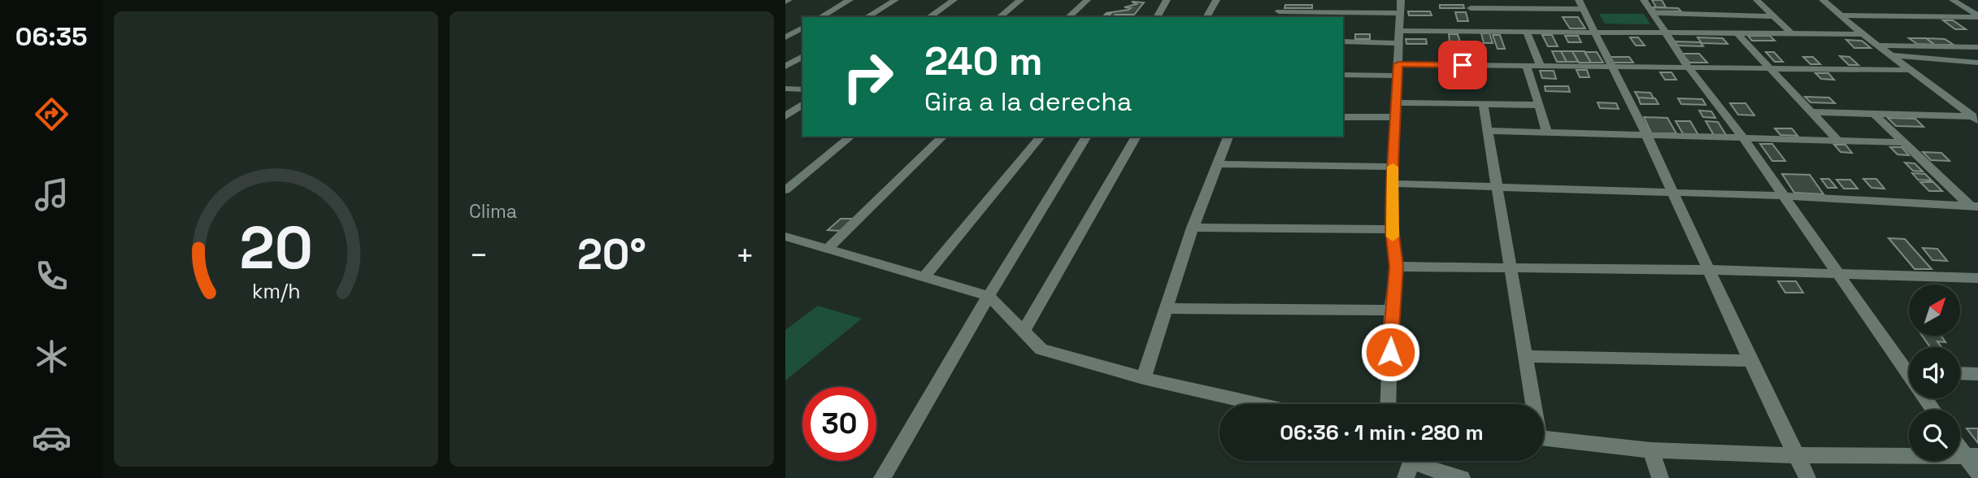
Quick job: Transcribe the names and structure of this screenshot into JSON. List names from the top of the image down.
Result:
{
  "north": "top right",
  "page": {
    "tabs": "06:35",
    "tile": "Clima",
    "turn": ["240 m", "Gira a la derecha"],
    "heat": ["−", "20°", "+"],
    "limit": "30",
    "trip": "06:36 · 1 min · 280 m",
    "gauge": ["20", "km/h"]
  }
}
